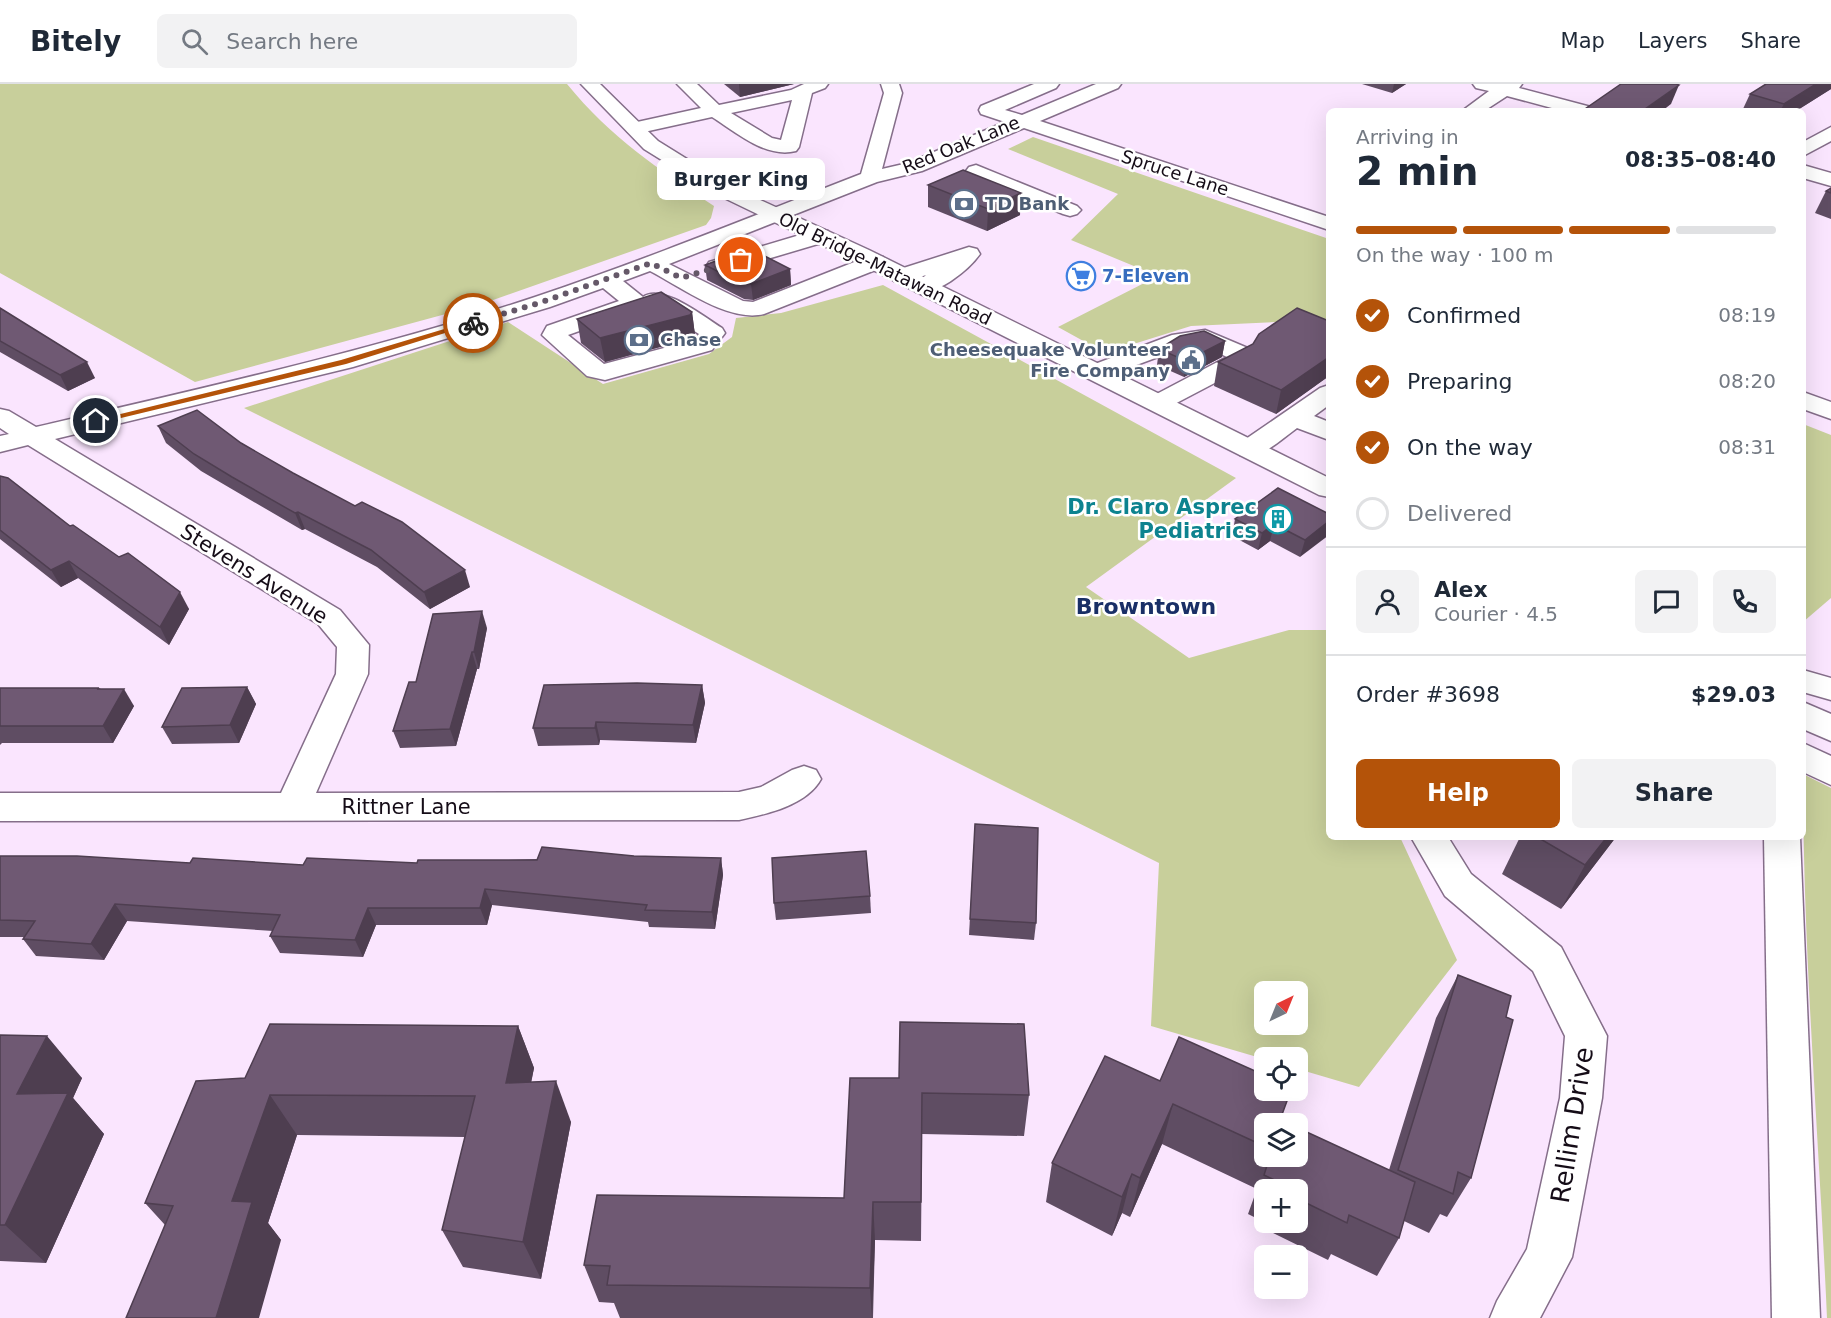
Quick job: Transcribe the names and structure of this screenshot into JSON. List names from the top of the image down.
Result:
{
  "streets": {
    "main road": [
      "Red Oak Lane",
      "Spruce Lane",
      "Old Bridge-Matawan Road",
      "Stevens Avenue",
      "Rittner Lane",
      "Rellim Drive"
    ]
  },
  "crossings": [
    ["Red Oak Lane", "Spruce Lane"],
    ["Red Oak Lane", "Old Bridge-Matawan Road"],
    ["Red Oak Lane", "Stevens Avenue"],
    ["Stevens Avenue", "Rittner Lane"]
  ],
  "districts": ["Browntown"],
  "places": {
    "bank": ["TD Bank", "Chase"],
    "other": ["Burger King"],
    "supermarket": ["7-Eleven"],
    "public building": ["Cheesequake Volunteer Fire Company"],
    "building": ["Dr. Claro Asprec Pediatrics"]
  },
  "north": "top right",
  "page": {
    "header": "Bitely",
    "search": "Search here",
    "nav": ["Map", "Layers", "Share"],
    "heading": ["2 min", "Arriving in", "08:35–08:40"],
    "panel": [
      "Alex",
      "Courier · 4.5",
      "Order #3698",
      "$29.03"
    ],
    "bubble": "Burger King",
    "bar": "On the way · 100 m",
    "list": [
      ["Confirmed", "08:19"],
      ["Preparing", "08:20"],
      ["On the way", "08:31"],
      "Delivered"
    ],
    "buttons": ["Help", "Share"],
    "map_buttons": ["+", "−"]
  }
}
